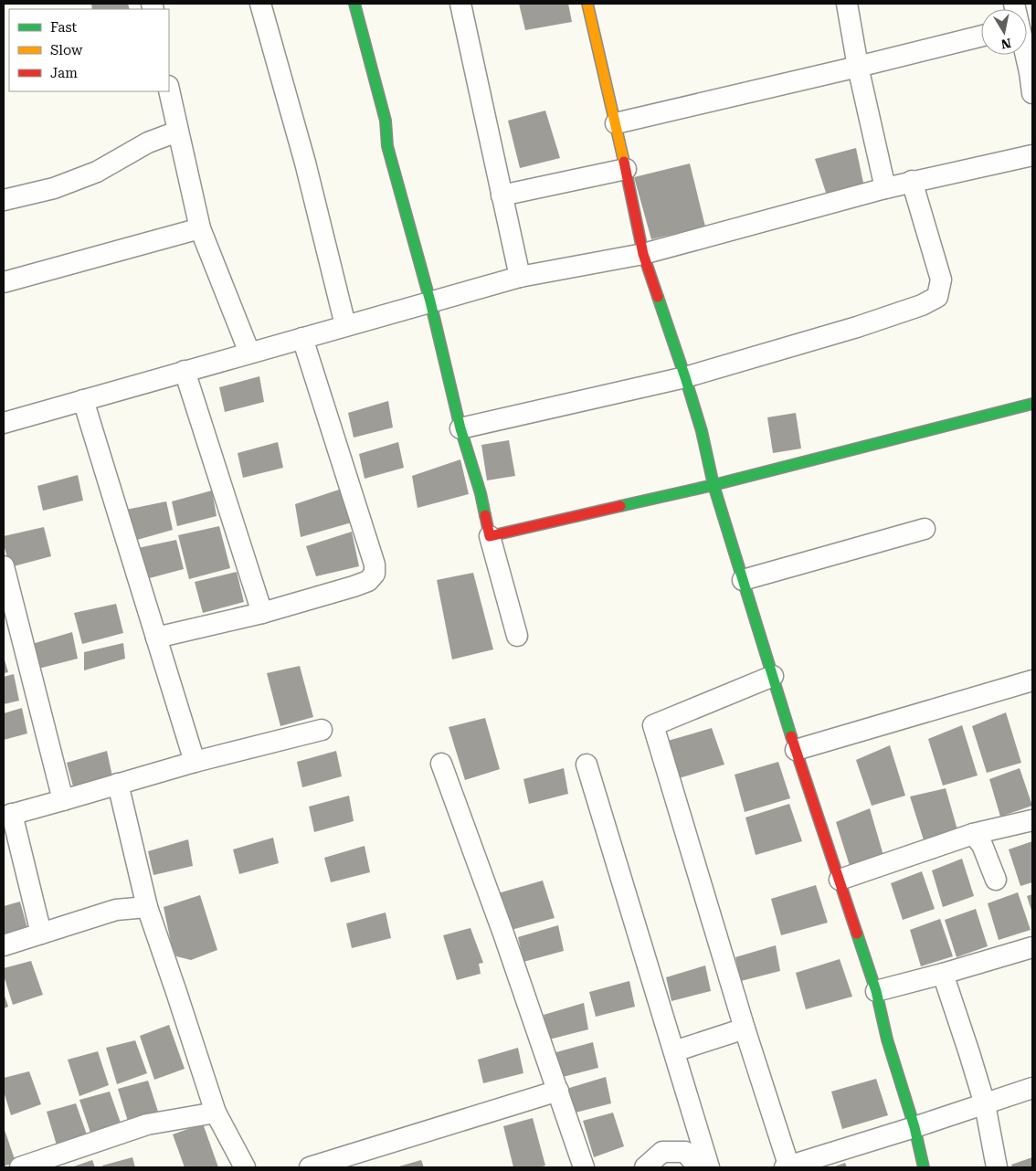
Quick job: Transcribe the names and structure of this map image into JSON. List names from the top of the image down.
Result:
{
  "legend": ["Fast", "Slow", "Jam"],
  "north": "bottom"
}
